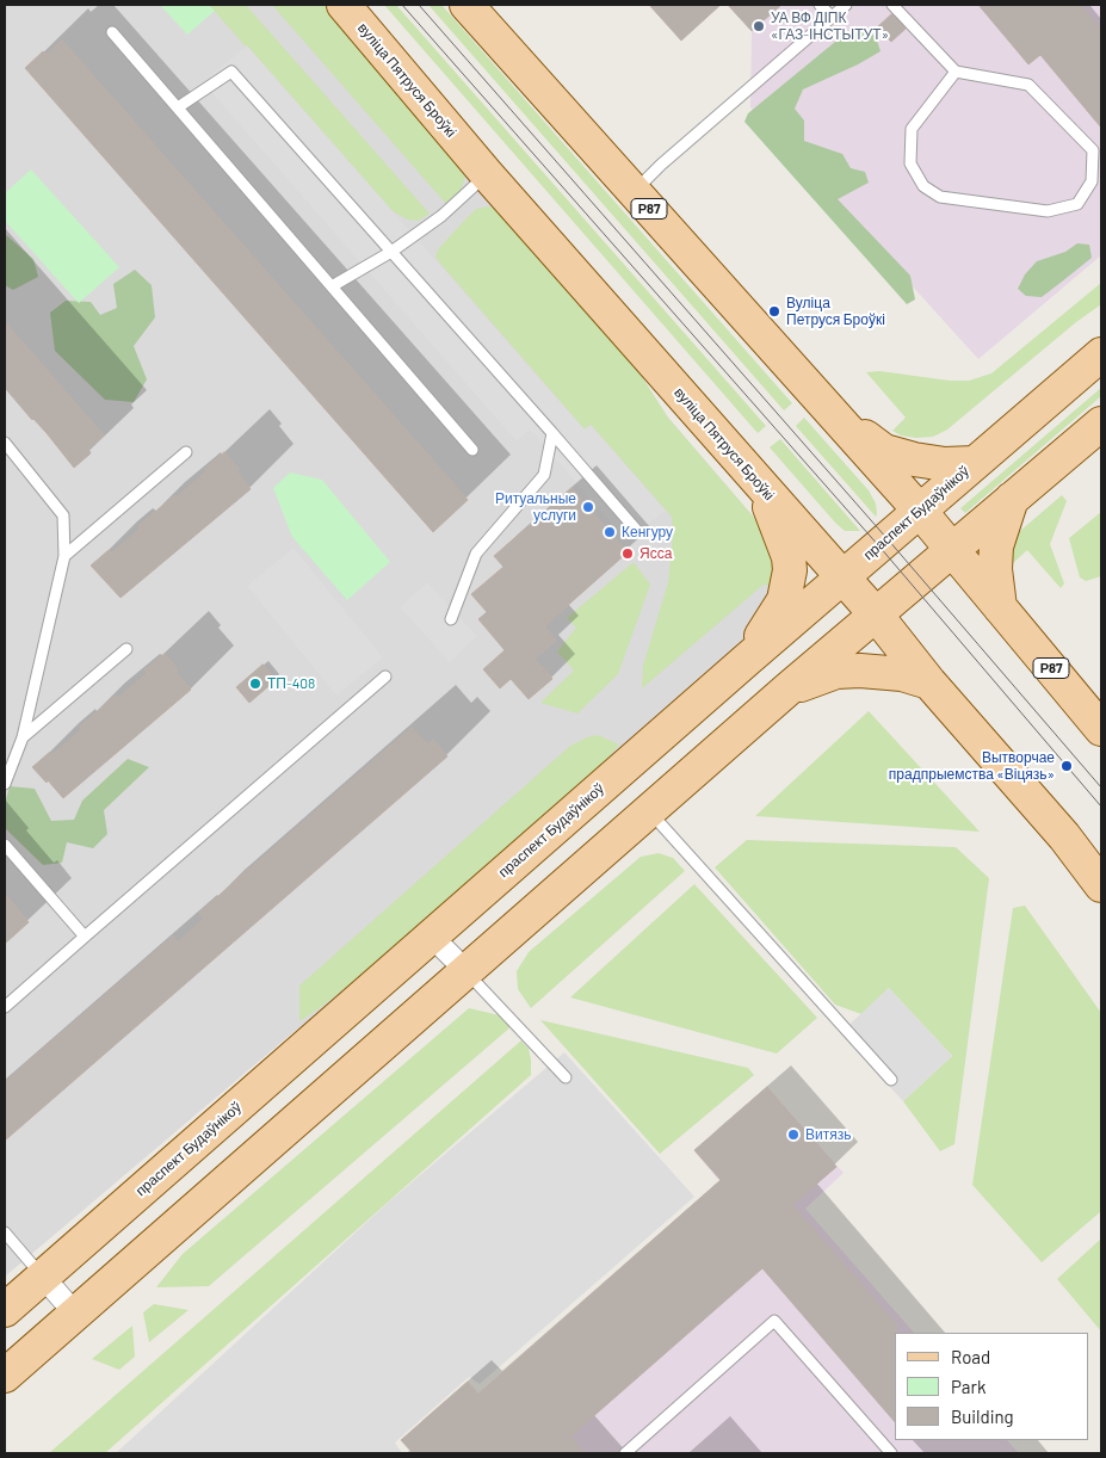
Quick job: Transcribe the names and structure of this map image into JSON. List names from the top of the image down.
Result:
{
  "streets": {
    "main road": ["вуліца Пятруся Броўкі", "Р87", "праспект Будаўнікоў"]
  },
  "crossings": [
    ["вуліца Пятруся Броўкі", "праспект Будаўнікоў"],
    ["Р87", "праспект Будаўнікоў"]
  ],
  "places": [
    "УА ВФ ДІПК «ГАЗ-ІНСТЫТУТ»",
    "Вуліца Петруся Броўкі",
    "Ритуальные услуги",
    "Кенгуру",
    "Ясса",
    "ТП-408",
    "Вытворчае прадпрыемства «Віцязь»",
    "Витязь"
  ],
  "legend": ["Road", "Park", "Building"]
}
